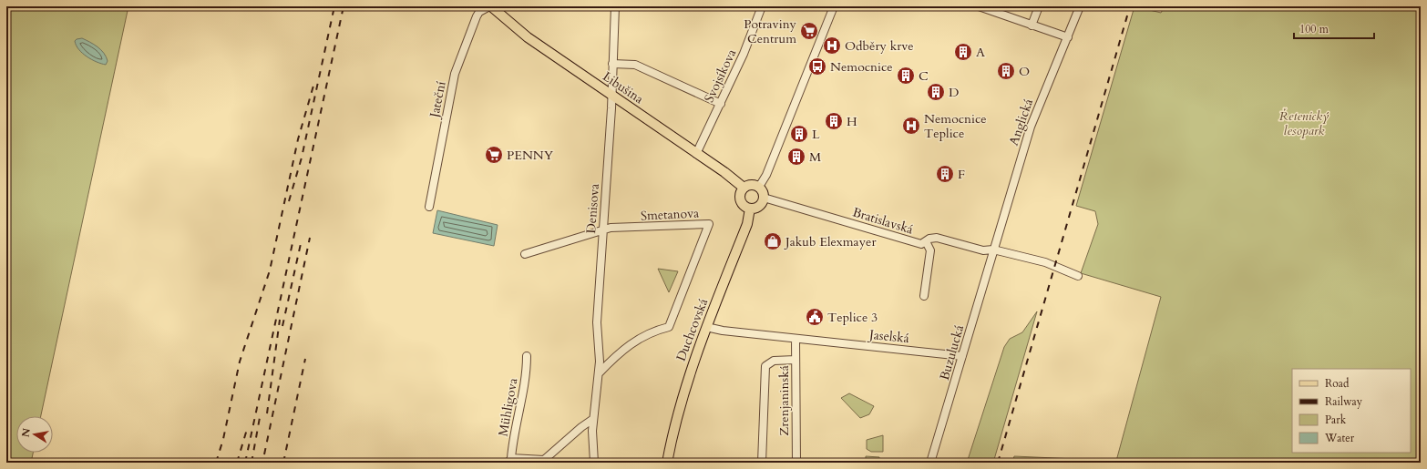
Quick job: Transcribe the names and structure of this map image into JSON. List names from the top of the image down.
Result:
{
  "streets": {
    "main road": ["Libušina", "Duchcovská"],
    "street": [
      "Svojsíkova",
      "Jateční",
      "Anglická",
      "Denisova",
      "Smetanova",
      "Bratislavská",
      "Jaselská",
      "Buzulucká",
      "Zrenjaninská",
      "Mühligova"
    ]
  },
  "crossings": [
    ["Svojsíkova", "Libušina"],
    ["Libušina", "Jateční"],
    ["Libušina", "Denisova"],
    ["Libušina", "Bratislavská"],
    ["Libušina", "Duchcovská"],
    ["Anglická", "Bratislavská"],
    ["Anglická", "Buzulucká"],
    ["Denisova", "Smetanova"],
    ["Bratislavská", "Duchcovská"],
    ["Bratislavská", "Buzulucká"],
    ["Duchcovská", "Jaselská"],
    ["Jaselská", "Buzulucká"],
    ["Jaselská", "Zrenjaninská"]
  ],
  "parks": ["Řetenický lesopark"],
  "places": {
    "supermarket": ["Potraviny Centrum", "PENNY"],
    "hospital": ["Odběry krve", "Nemocnice Teplice"],
    "building": [
      "A",
      "O",
      "C",
      "D",
      "H",
      "L",
      "M",
      "F"
    ],
    "bus stop": ["Nemocnice"],
    "shop": ["Jakub Elexmayer"],
    "public building": ["Teplice 3"]
  },
  "legend": [
    "Road",
    "Railway",
    "Park",
    "Water"
  ],
  "scale_bar": "100 m",
  "north": "left"
}
